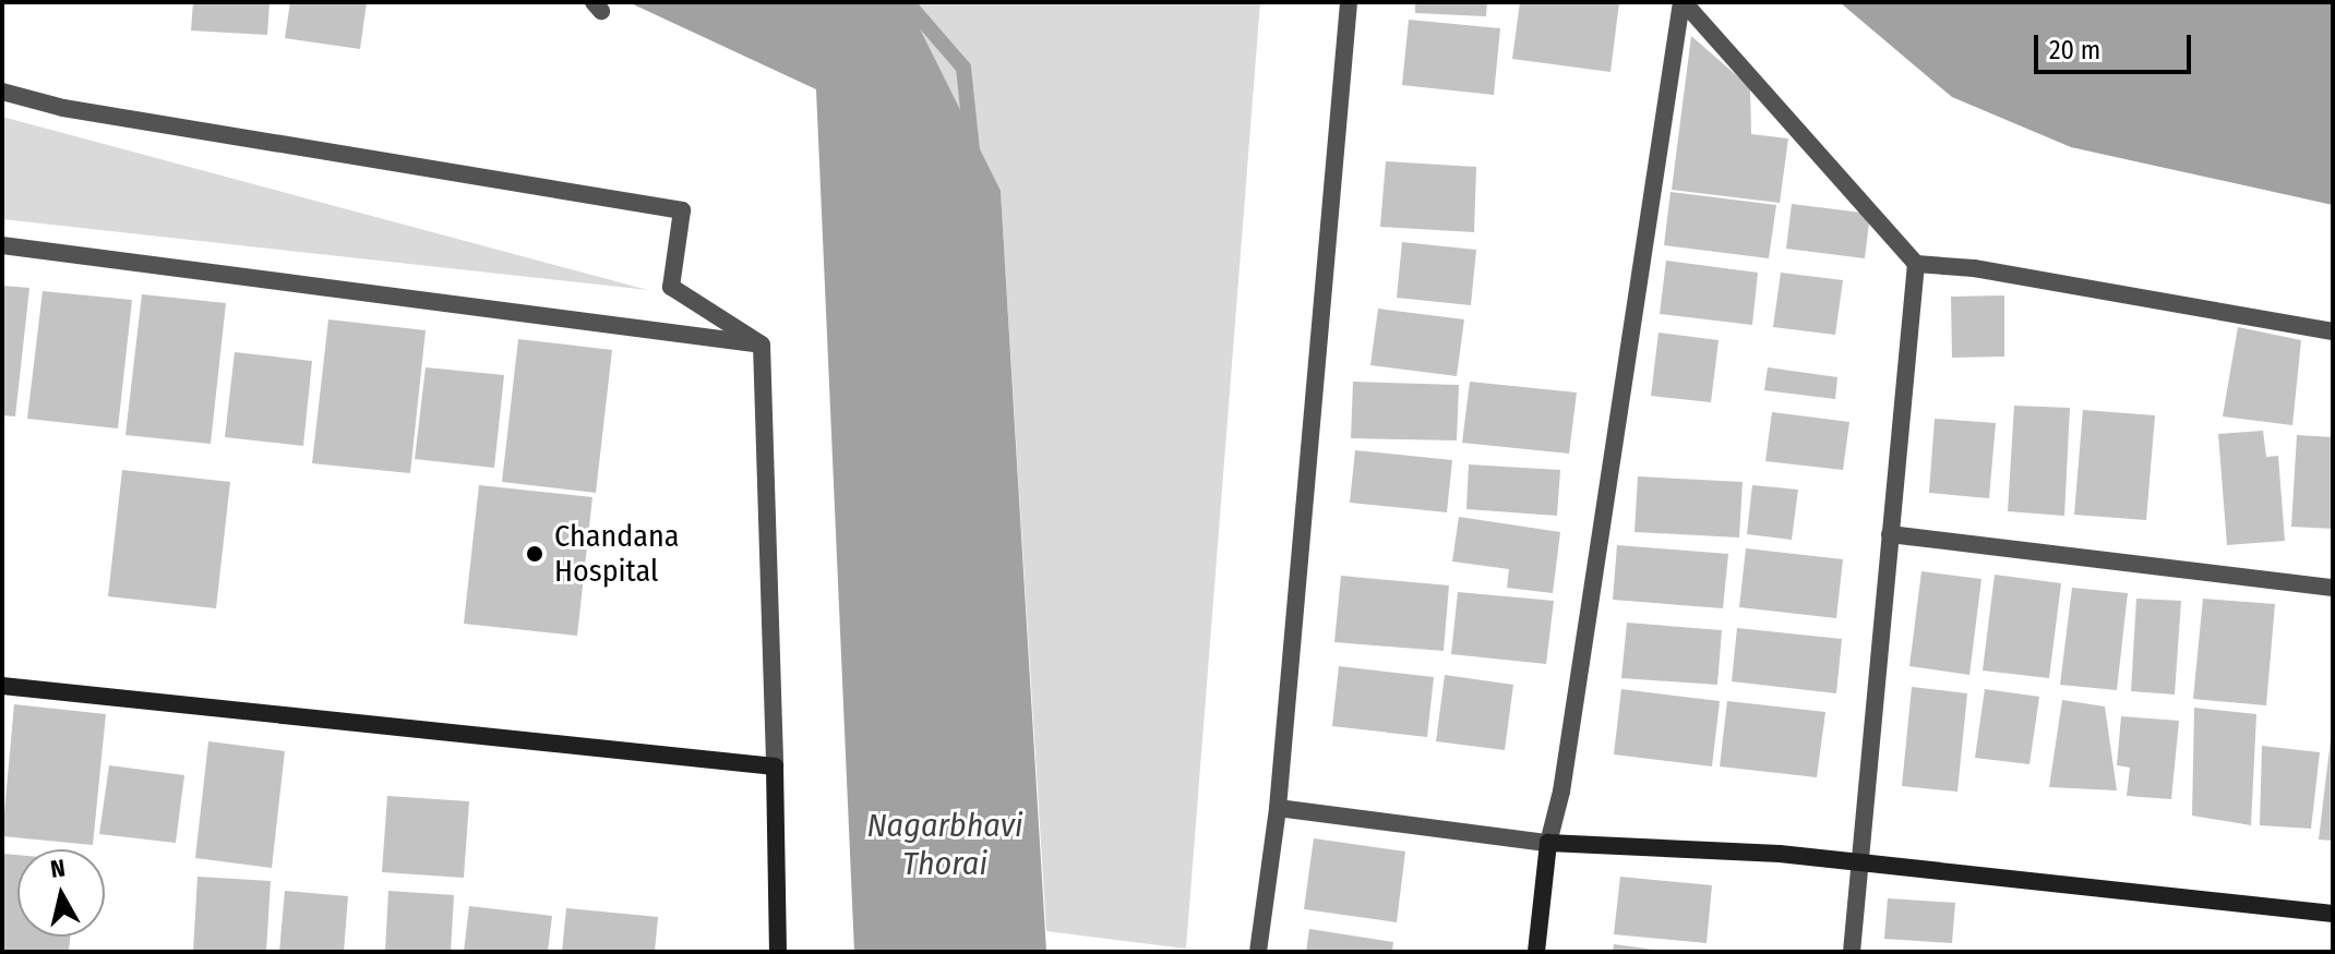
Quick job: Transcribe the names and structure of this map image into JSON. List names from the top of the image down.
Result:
{
  "water": ["Nagarbhavi Thorai"],
  "places": ["Chandana Hospital"],
  "scale_bar": "20 m",
  "north": "top"
}
